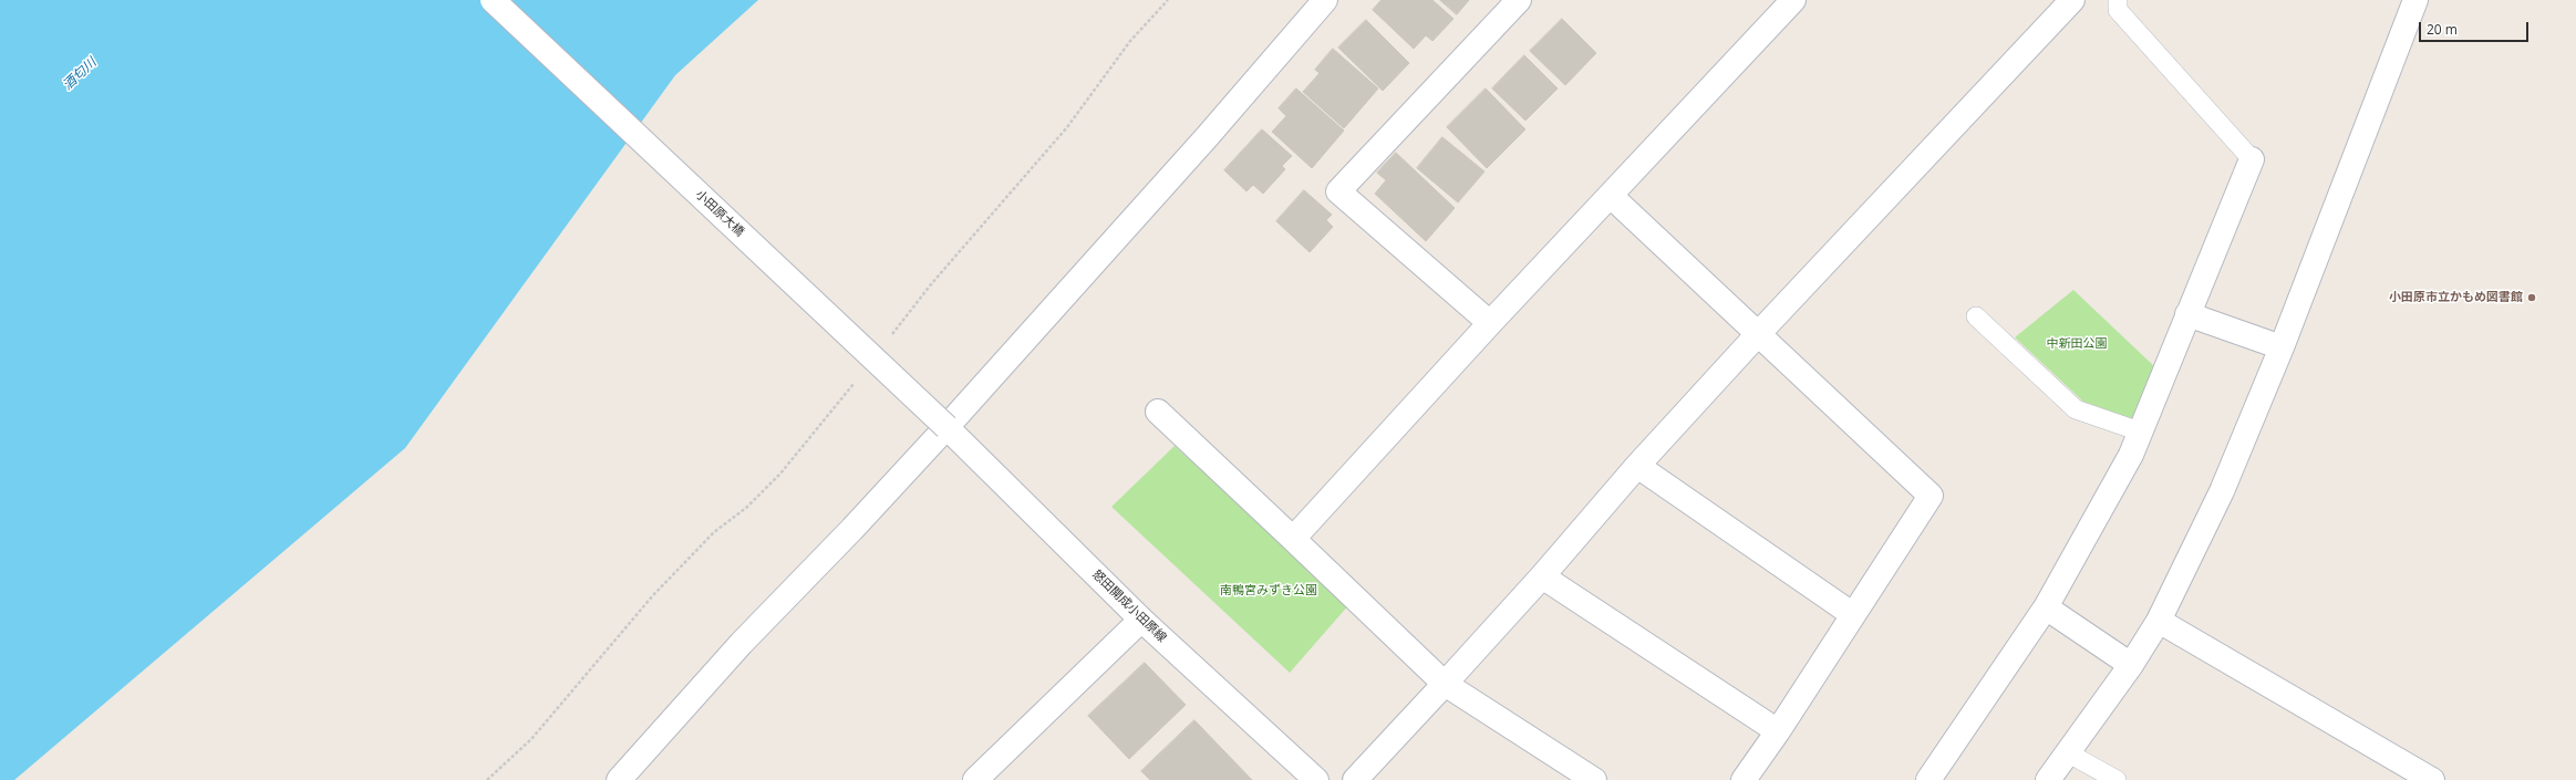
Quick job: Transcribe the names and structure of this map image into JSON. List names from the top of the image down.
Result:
{
  "streets": {
    "street": ["小田原大橋", "怒田開成小田原線"]
  },
  "crossings": [
    ["小田原大橋", "怒田開成小田原線"]
  ],
  "water": ["酒匂川"],
  "parks": ["中新田公園", "南鴨宮みずき公園"],
  "places": ["小田原市立かもめ図書館"],
  "scale_bar": "20 m"
}
